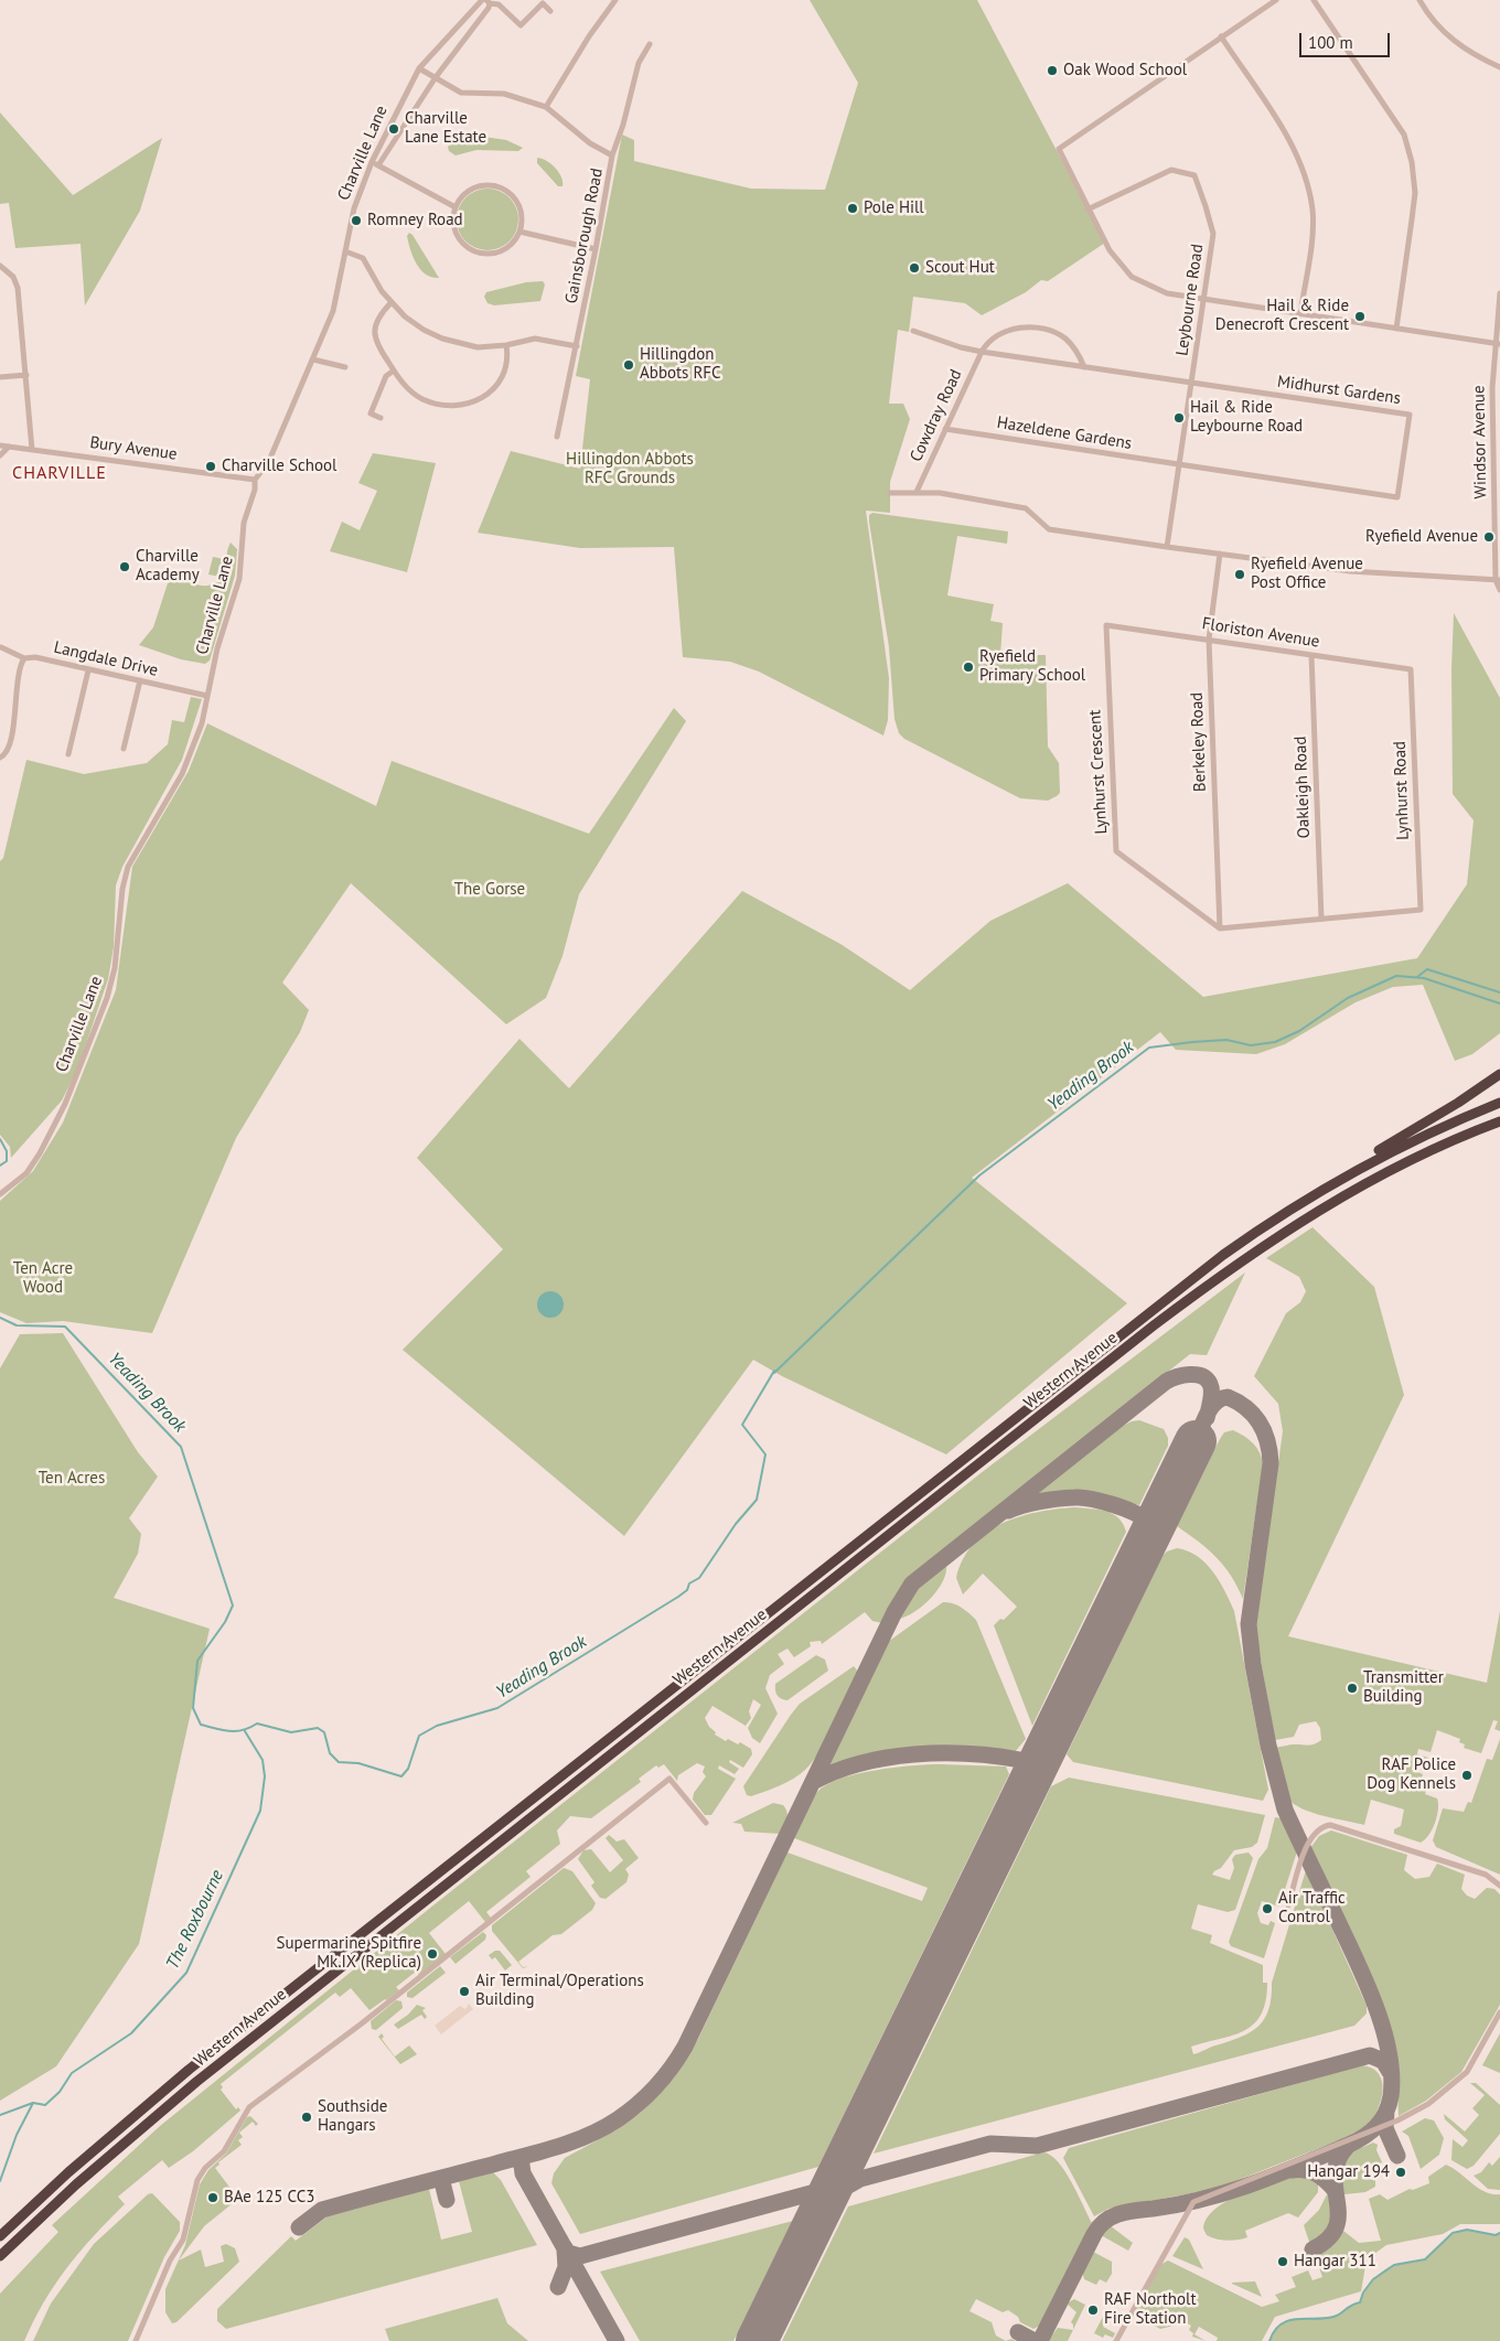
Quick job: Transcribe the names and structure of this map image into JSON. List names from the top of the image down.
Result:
{
  "streets": {
    "highway": ["Western Avenue"],
    "street": [
      "Charville Lane",
      "Gainsborough Road",
      "Leybourne Road",
      "Midhurst Gardens",
      "Cowdray Road",
      "Hazeldene Gardens",
      "Windsor Avenue",
      "Bury Avenue",
      "Floriston Avenue",
      "Langdale Drive",
      "Berkeley Road",
      "Lynhurst Crescent",
      "Oakleigh Road",
      "Lynhurst Road"
    ]
  },
  "crossings": [
    ["Charville Lane", "Bury Avenue"],
    ["Charville Lane", "Langdale Drive"],
    ["Leybourne Road", "Midhurst Gardens"],
    ["Leybourne Road", "Hazeldene Gardens"],
    ["Midhurst Gardens", "Hazeldene Gardens"],
    ["Cowdray Road", "Hazeldene Gardens"],
    ["Floriston Avenue", "Berkeley Road"],
    ["Floriston Avenue", "Lynhurst Crescent"],
    ["Floriston Avenue", "Oakleigh Road"],
    ["Floriston Avenue", "Lynhurst Road"],
    ["Berkeley Road", "Lynhurst Crescent"],
    ["Oakleigh Road", "Lynhurst Road"]
  ],
  "districts": ["CHARVILLE"],
  "water": ["Yeading Brook", "The Roxbourne"],
  "parks": [
    "Hillingdon Abbots RFC Grounds",
    "The Gorse",
    "Ten Acre Wood",
    "Ten Acres"
  ],
  "places": [
    "Oak Wood School",
    "Charville Lane Estate",
    "Pole Hill",
    "Romney Road",
    "Scout Hut",
    "Hail & Ride Denecroft Crescent",
    "Hillingdon Abbots RFC",
    "Hail & Ride Leybourne Road",
    "Charville School",
    "Ryefield Avenue",
    "Charville Academy",
    "Ryefield Avenue Post Office",
    "Ryefield Primary School",
    "Transmitter Building",
    "RAF Police Dog Kennels",
    "Air Traffic Control",
    "Supermarine Spitfire Mk.IX (Replica)",
    "Air Terminal/Operations Building",
    "Southside Hangars",
    "Hangar 194",
    "BAe 125 CC3",
    "Hangar 311",
    "RAF Northolt Fire Station"
  ],
  "scale_bar": "100 m"
}
